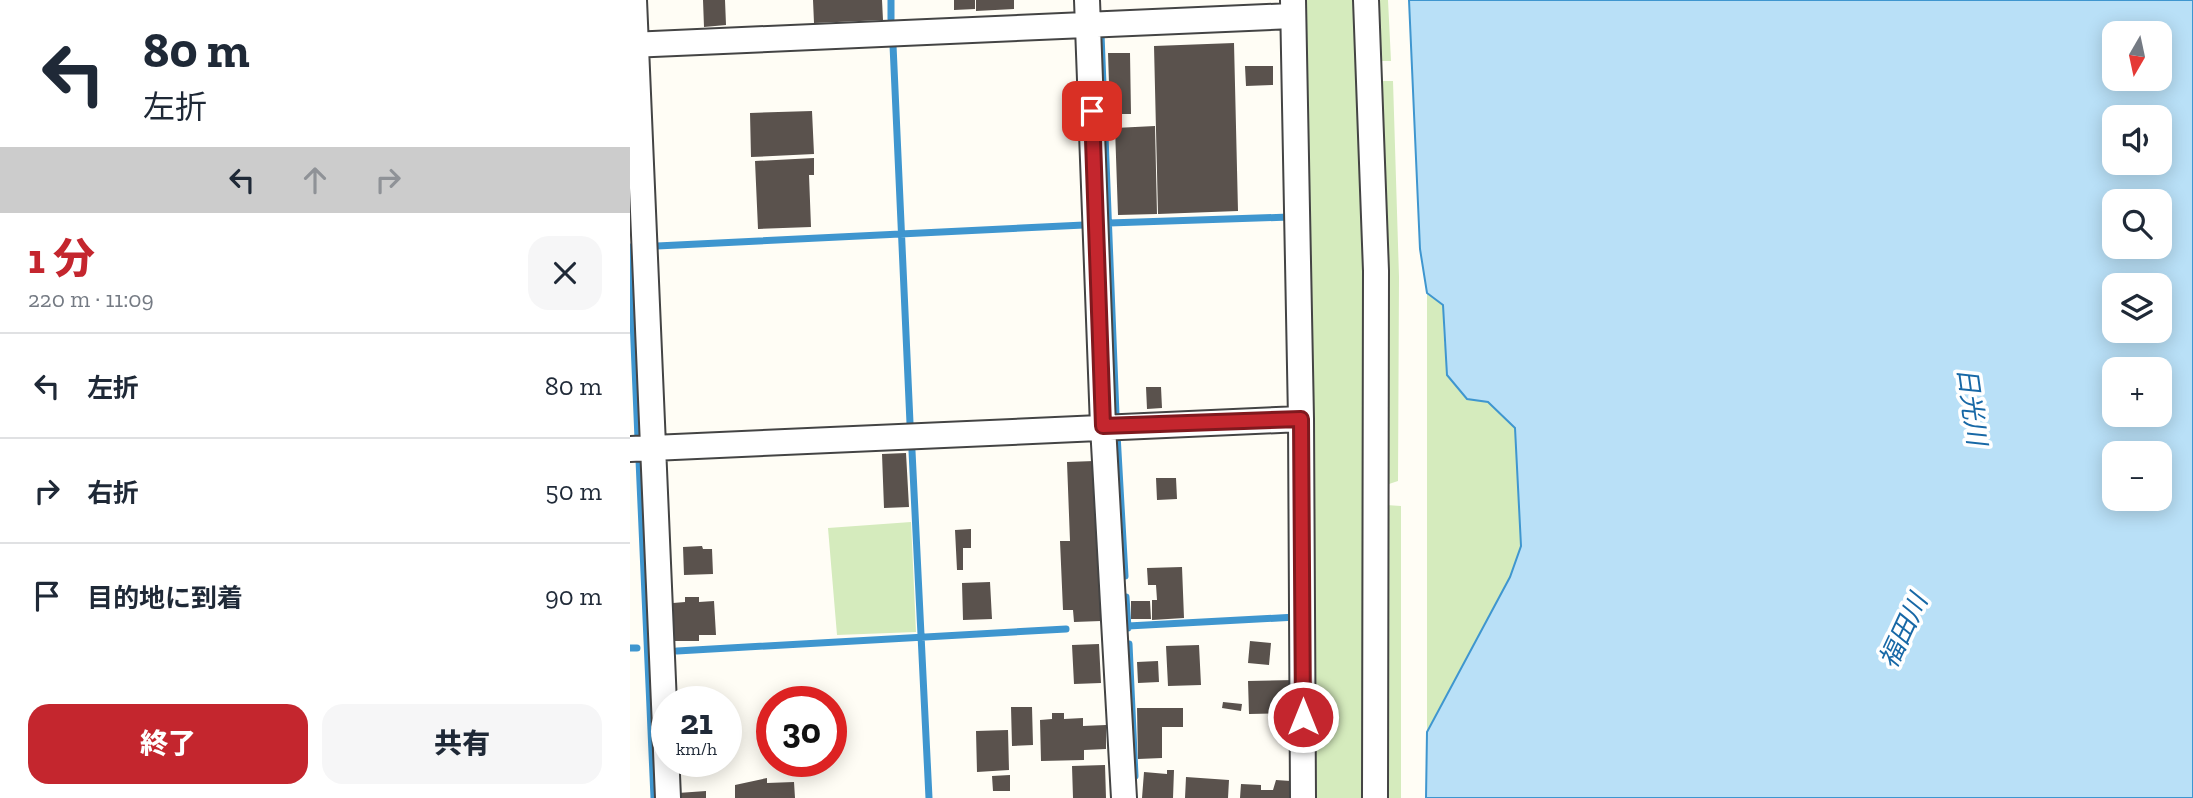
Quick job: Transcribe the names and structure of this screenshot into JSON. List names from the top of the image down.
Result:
{
  "water": ["日光川", "福田川"],
  "north": "bottom",
  "page": {
    "turn": ["80 m", "左折"],
    "map_buttons": ["+", "−"],
    "heading": ["1 分", "220 m · 11:09"],
    "list": [
      {
        "name": "左折",
        "value": "80 m"
      },
      {
        "name": "右折",
        "value": "50 m"
      },
      {
        "name": "目的地に到着",
        "value": "90 m"
      }
    ],
    "speed": "21 km/h",
    "limit": "30",
    "buttons": ["終了", "共有"]
  }
}
